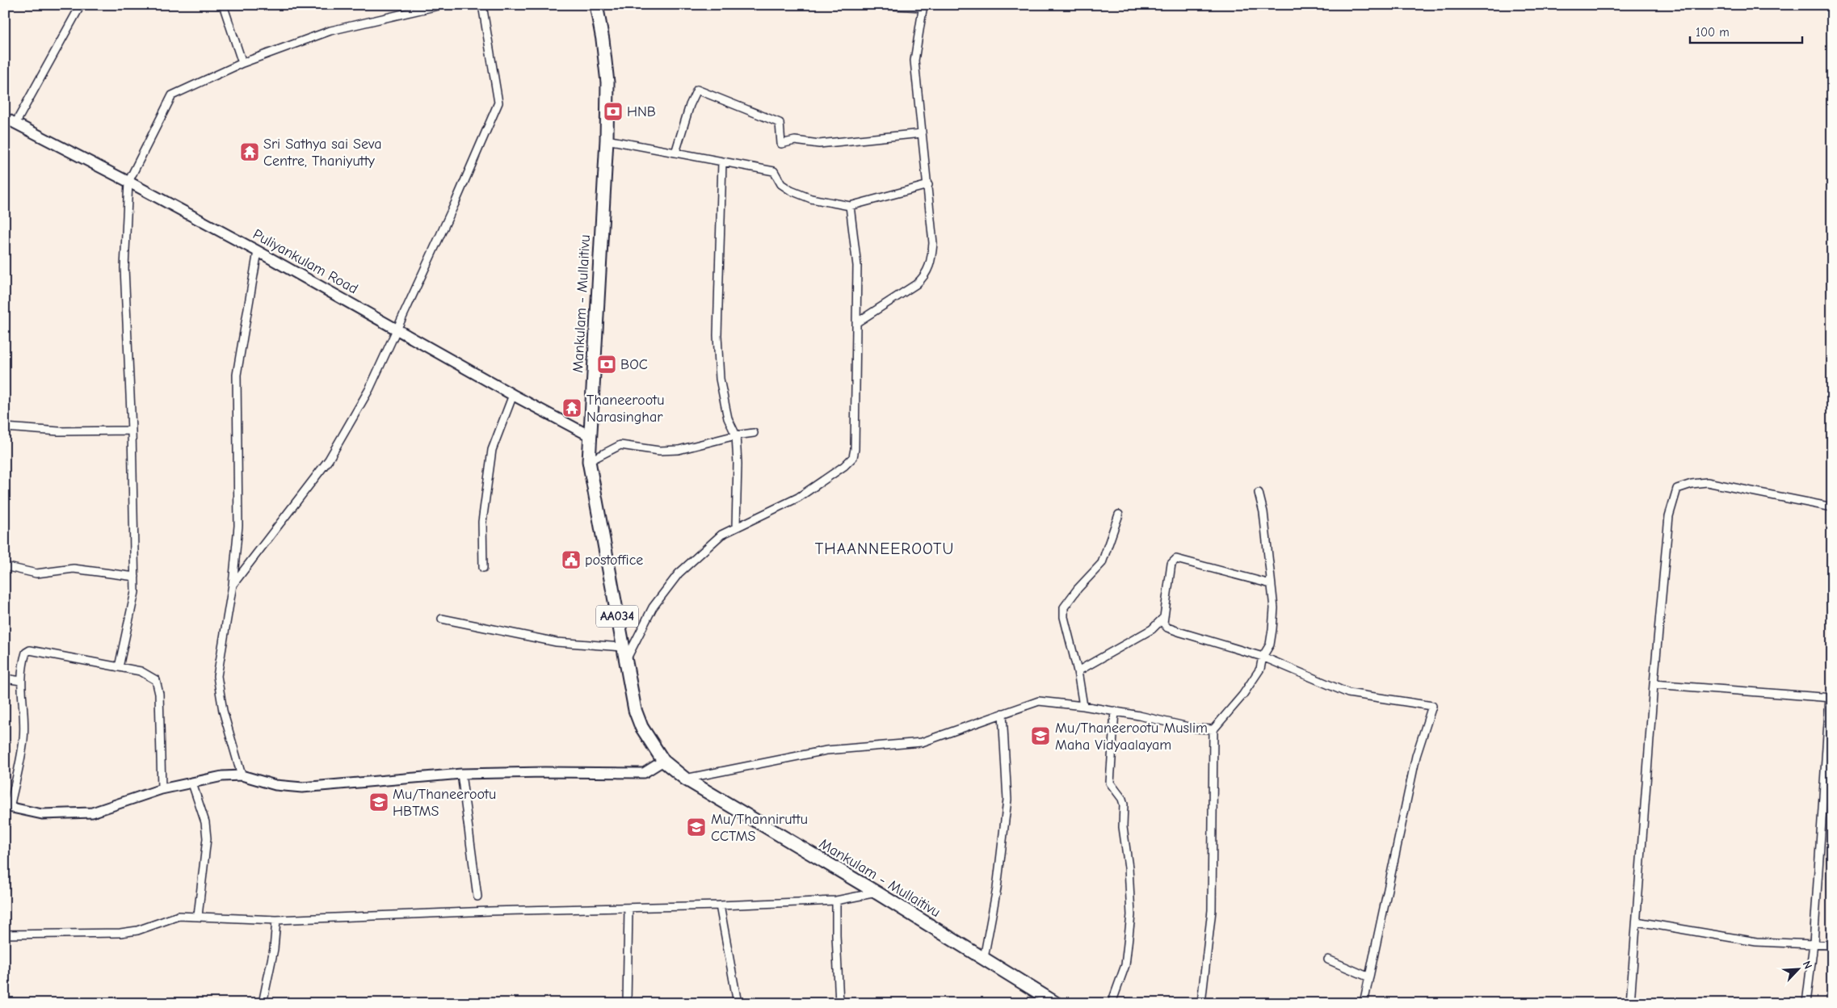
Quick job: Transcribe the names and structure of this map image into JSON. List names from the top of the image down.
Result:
{
  "streets": {
    "highway": ["Mankulam - Mullaitivu", "AA034"],
    "main road": ["Puliyankulam Road"]
  },
  "crossings": [
    ["Puliyankulam Road", "Mankulam - Mullaitivu"]
  ],
  "districts": ["THAANNEEROOTU"],
  "places": {
    "bank": ["HNB", "BOC"],
    "temple": ["Sri Sathya sai Seva Centre, Thaniyutty", "Thaneerootu Narasinghar"],
    "public building": ["postoffice"],
    "school or university": ["Mu/Thaneerootu Muslim Maha Vidyaalayam", "Mu/Thaneerootu HBTMS", "Mu/Thanniruttu CCTMS"]
  },
  "scale_bar": "100 m",
  "north": "top right"
}
